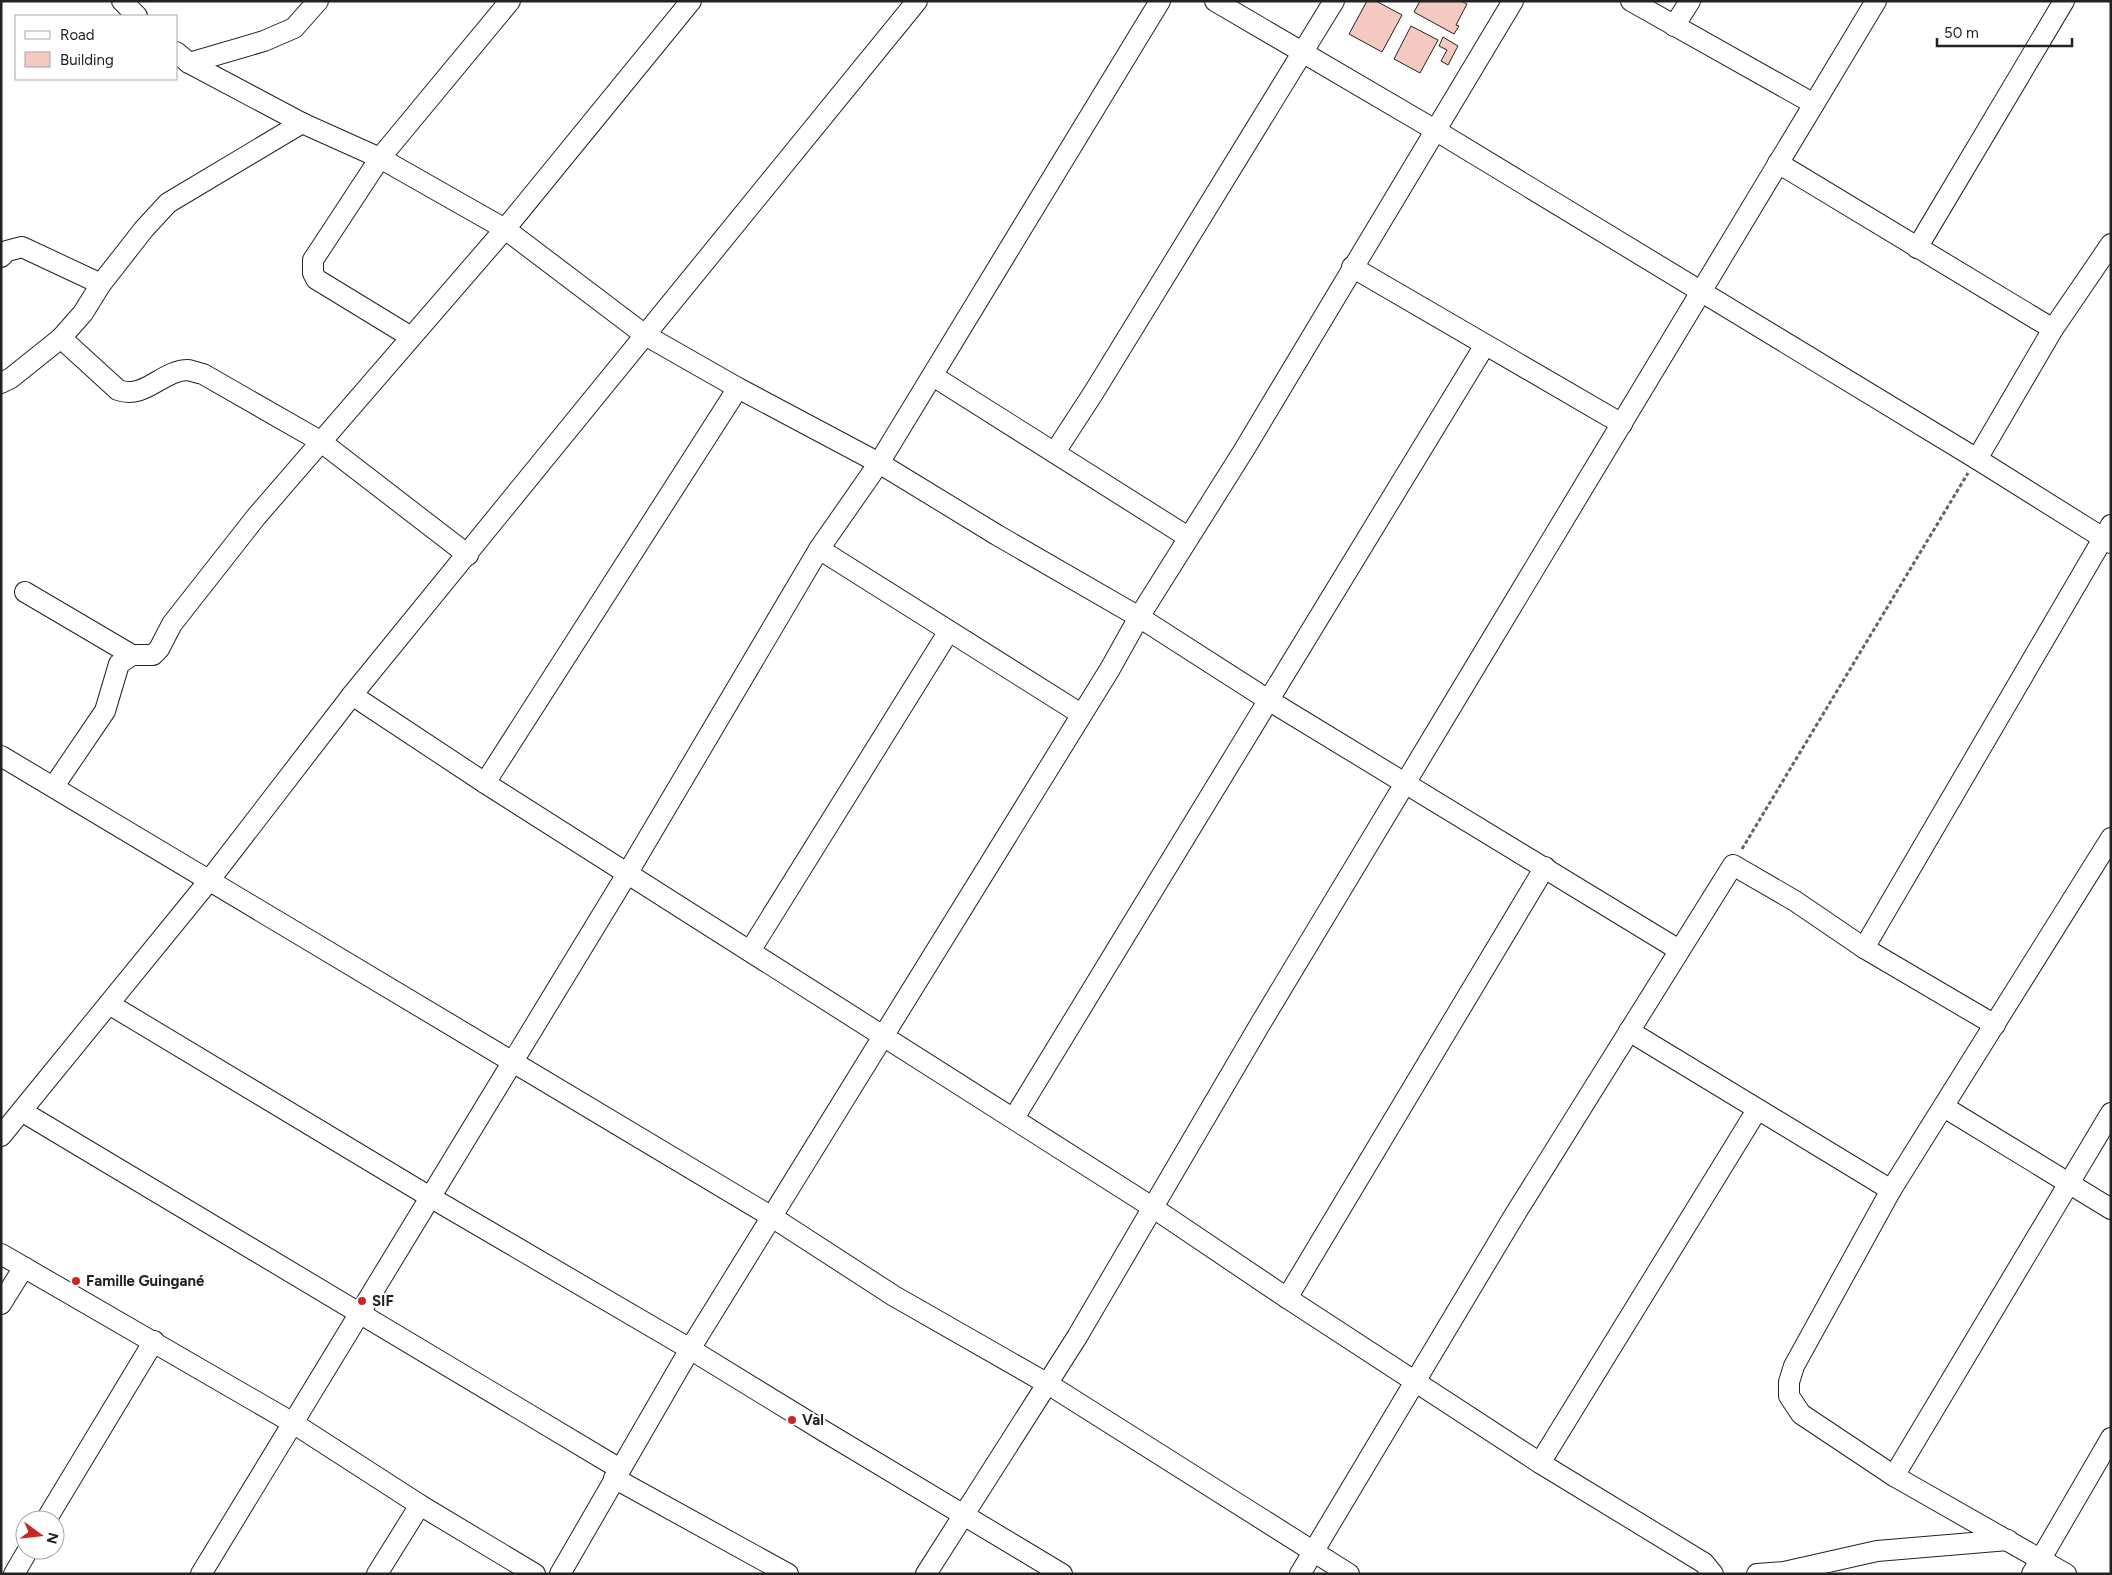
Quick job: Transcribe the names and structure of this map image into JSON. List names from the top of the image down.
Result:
{
  "places": ["Famille Guingané", "SIF", "Val"],
  "legend": ["Road", "Building"],
  "scale_bar": "50 m",
  "north": "right"
}
